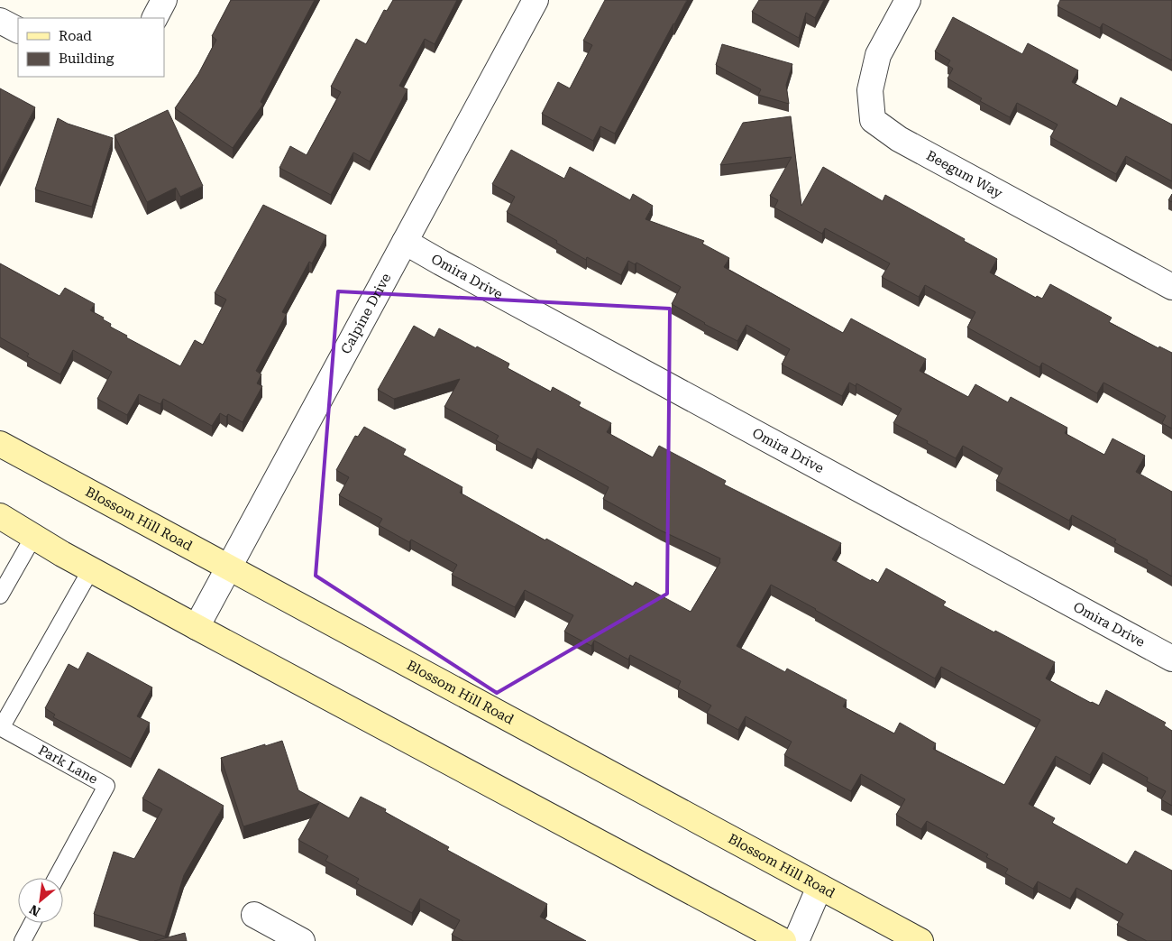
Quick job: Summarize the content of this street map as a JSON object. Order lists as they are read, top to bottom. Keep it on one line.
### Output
{"streets":{"main road":["Blossom Hill Road"],"street":["Beegum Way","Omira Drive","Calpine Drive"],"lane":["Park Lane"]},"crossings":[["Omira Drive","Calpine Drive"],["Calpine Drive","Blossom Hill Road"]],"legend":["Road","Building"],"north":"bottom left"}
